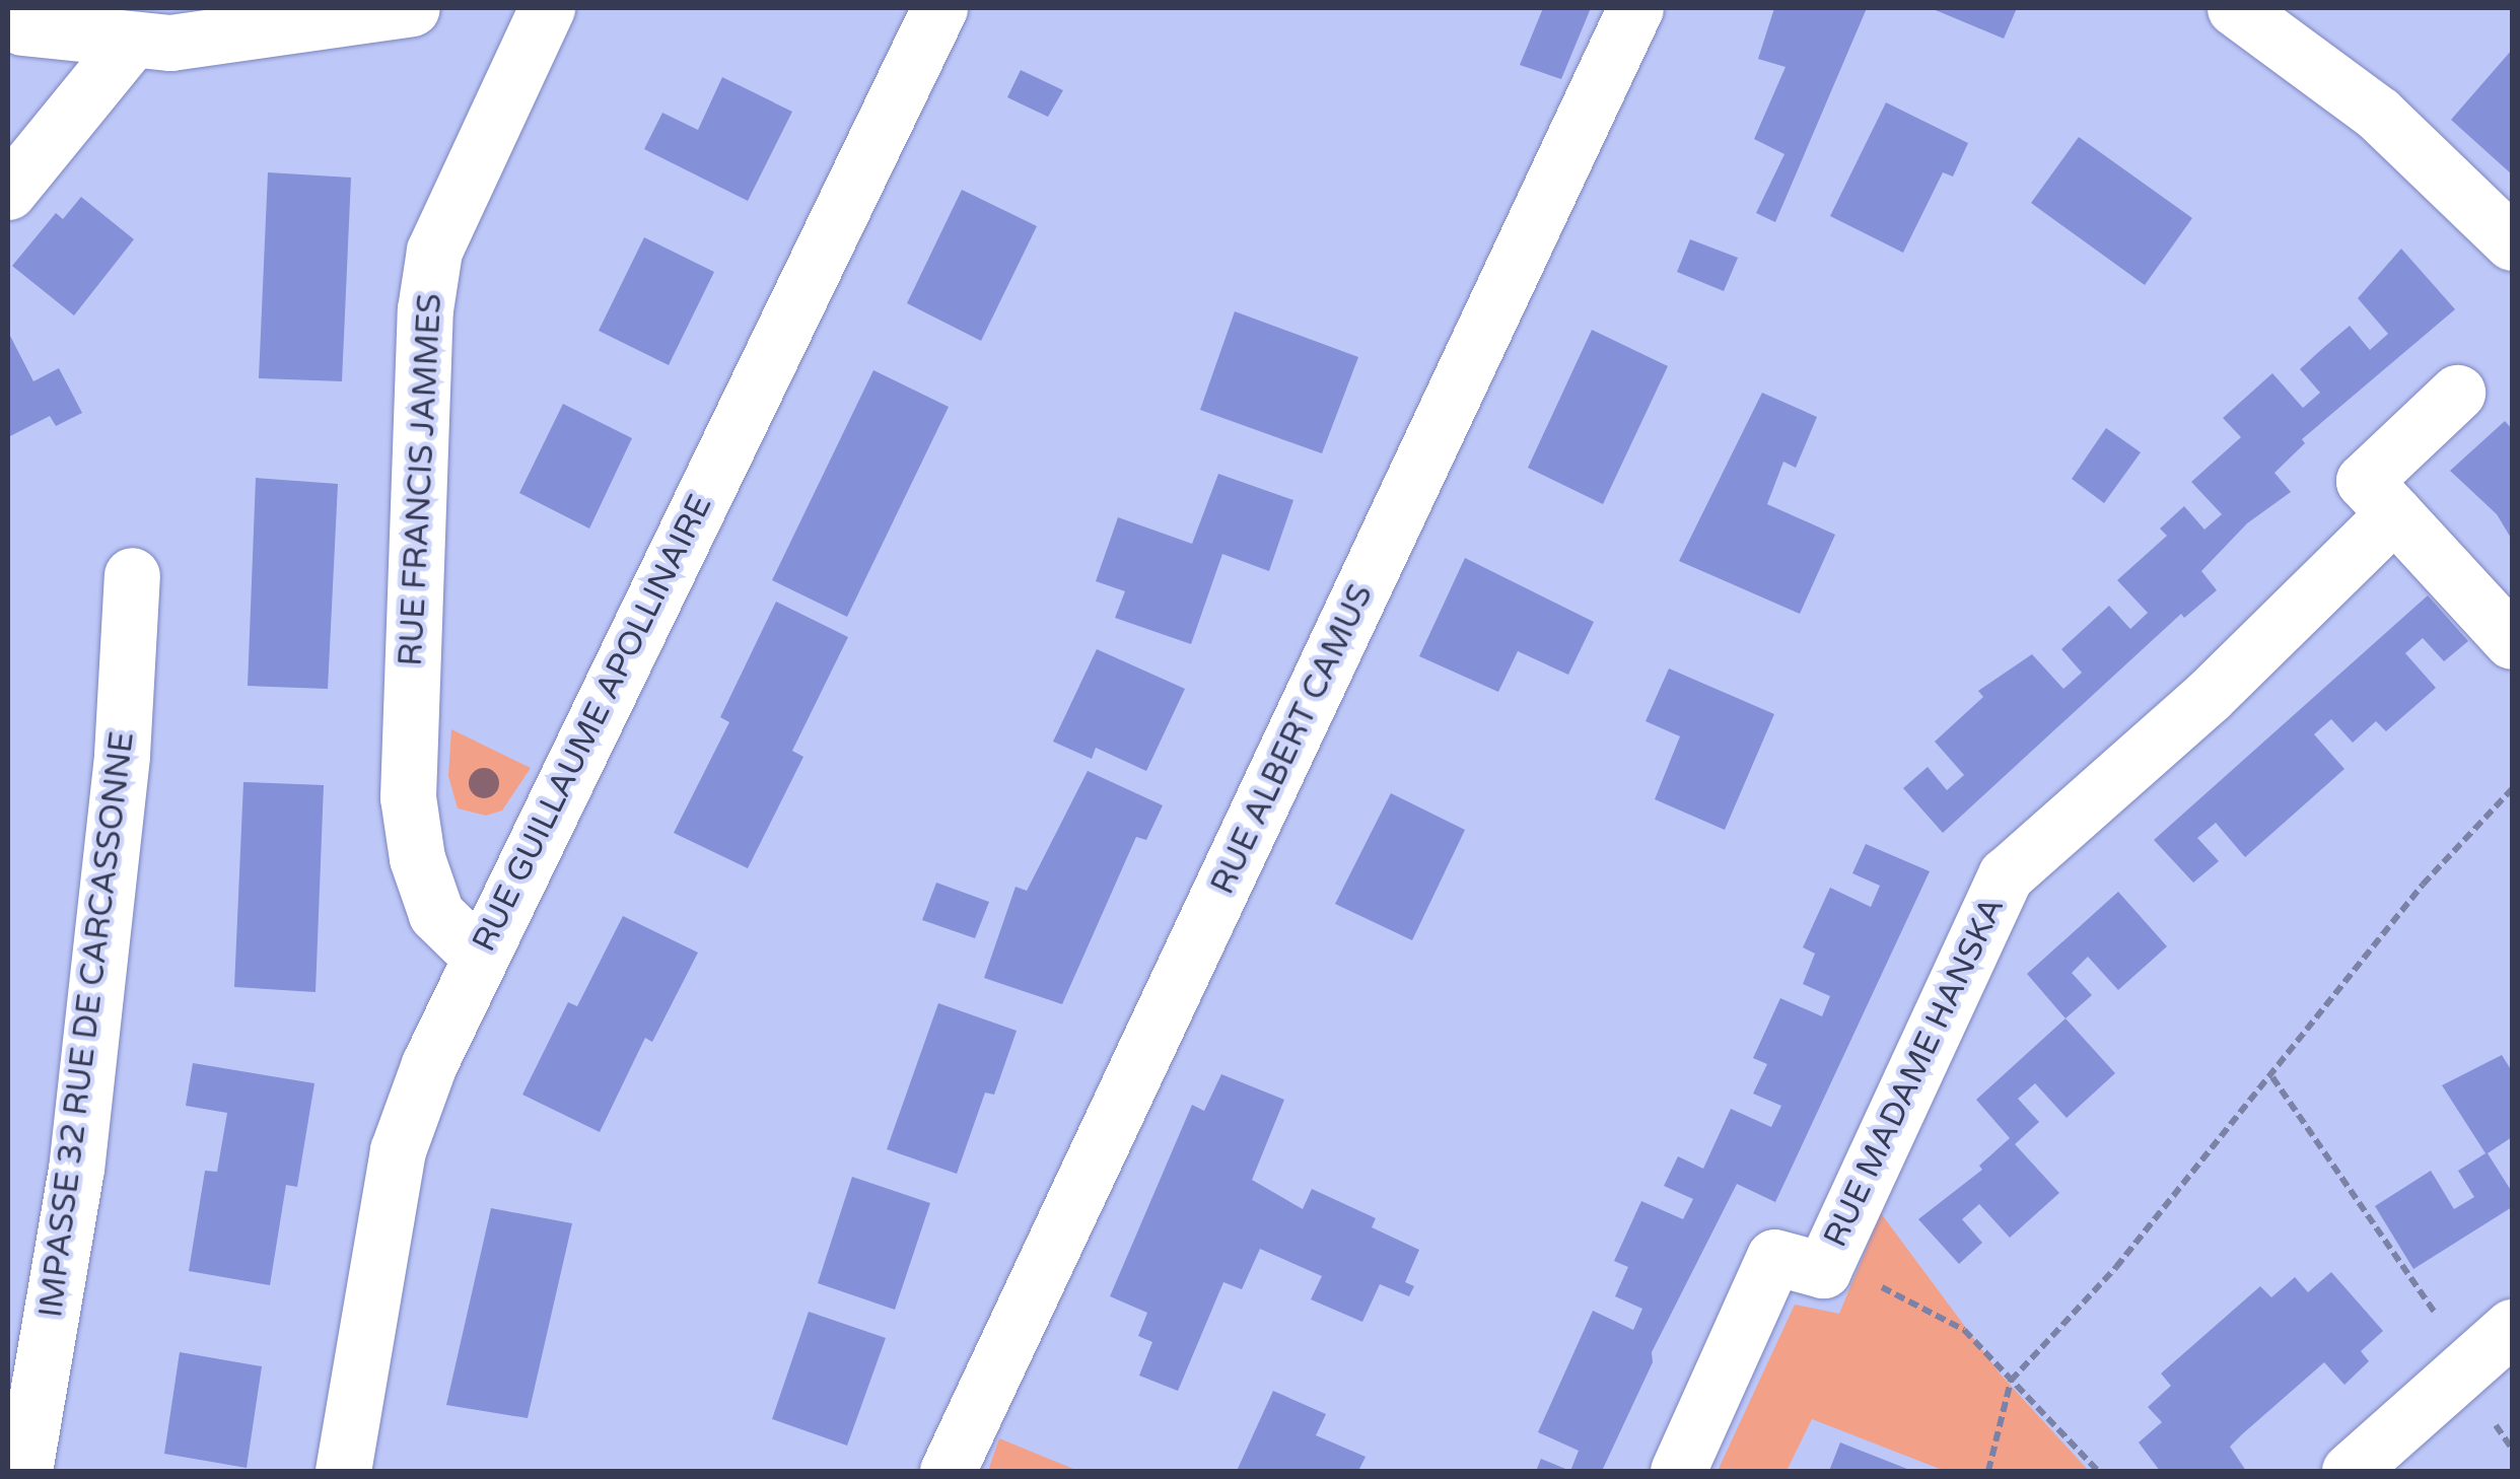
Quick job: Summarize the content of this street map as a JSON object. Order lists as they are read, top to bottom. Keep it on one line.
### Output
{"streets":{"street":["RUE FRANCIS JAMMES","RUE GUILLAUME APOLLINAIRE","RUE ALBERT CAMUS","IMPASSE 32 RUE DE CARCASSONNE","RUE MADAME HANSKA"]},"crossings":[["RUE FRANCIS JAMMES","RUE GUILLAUME APOLLINAIRE"]]}
